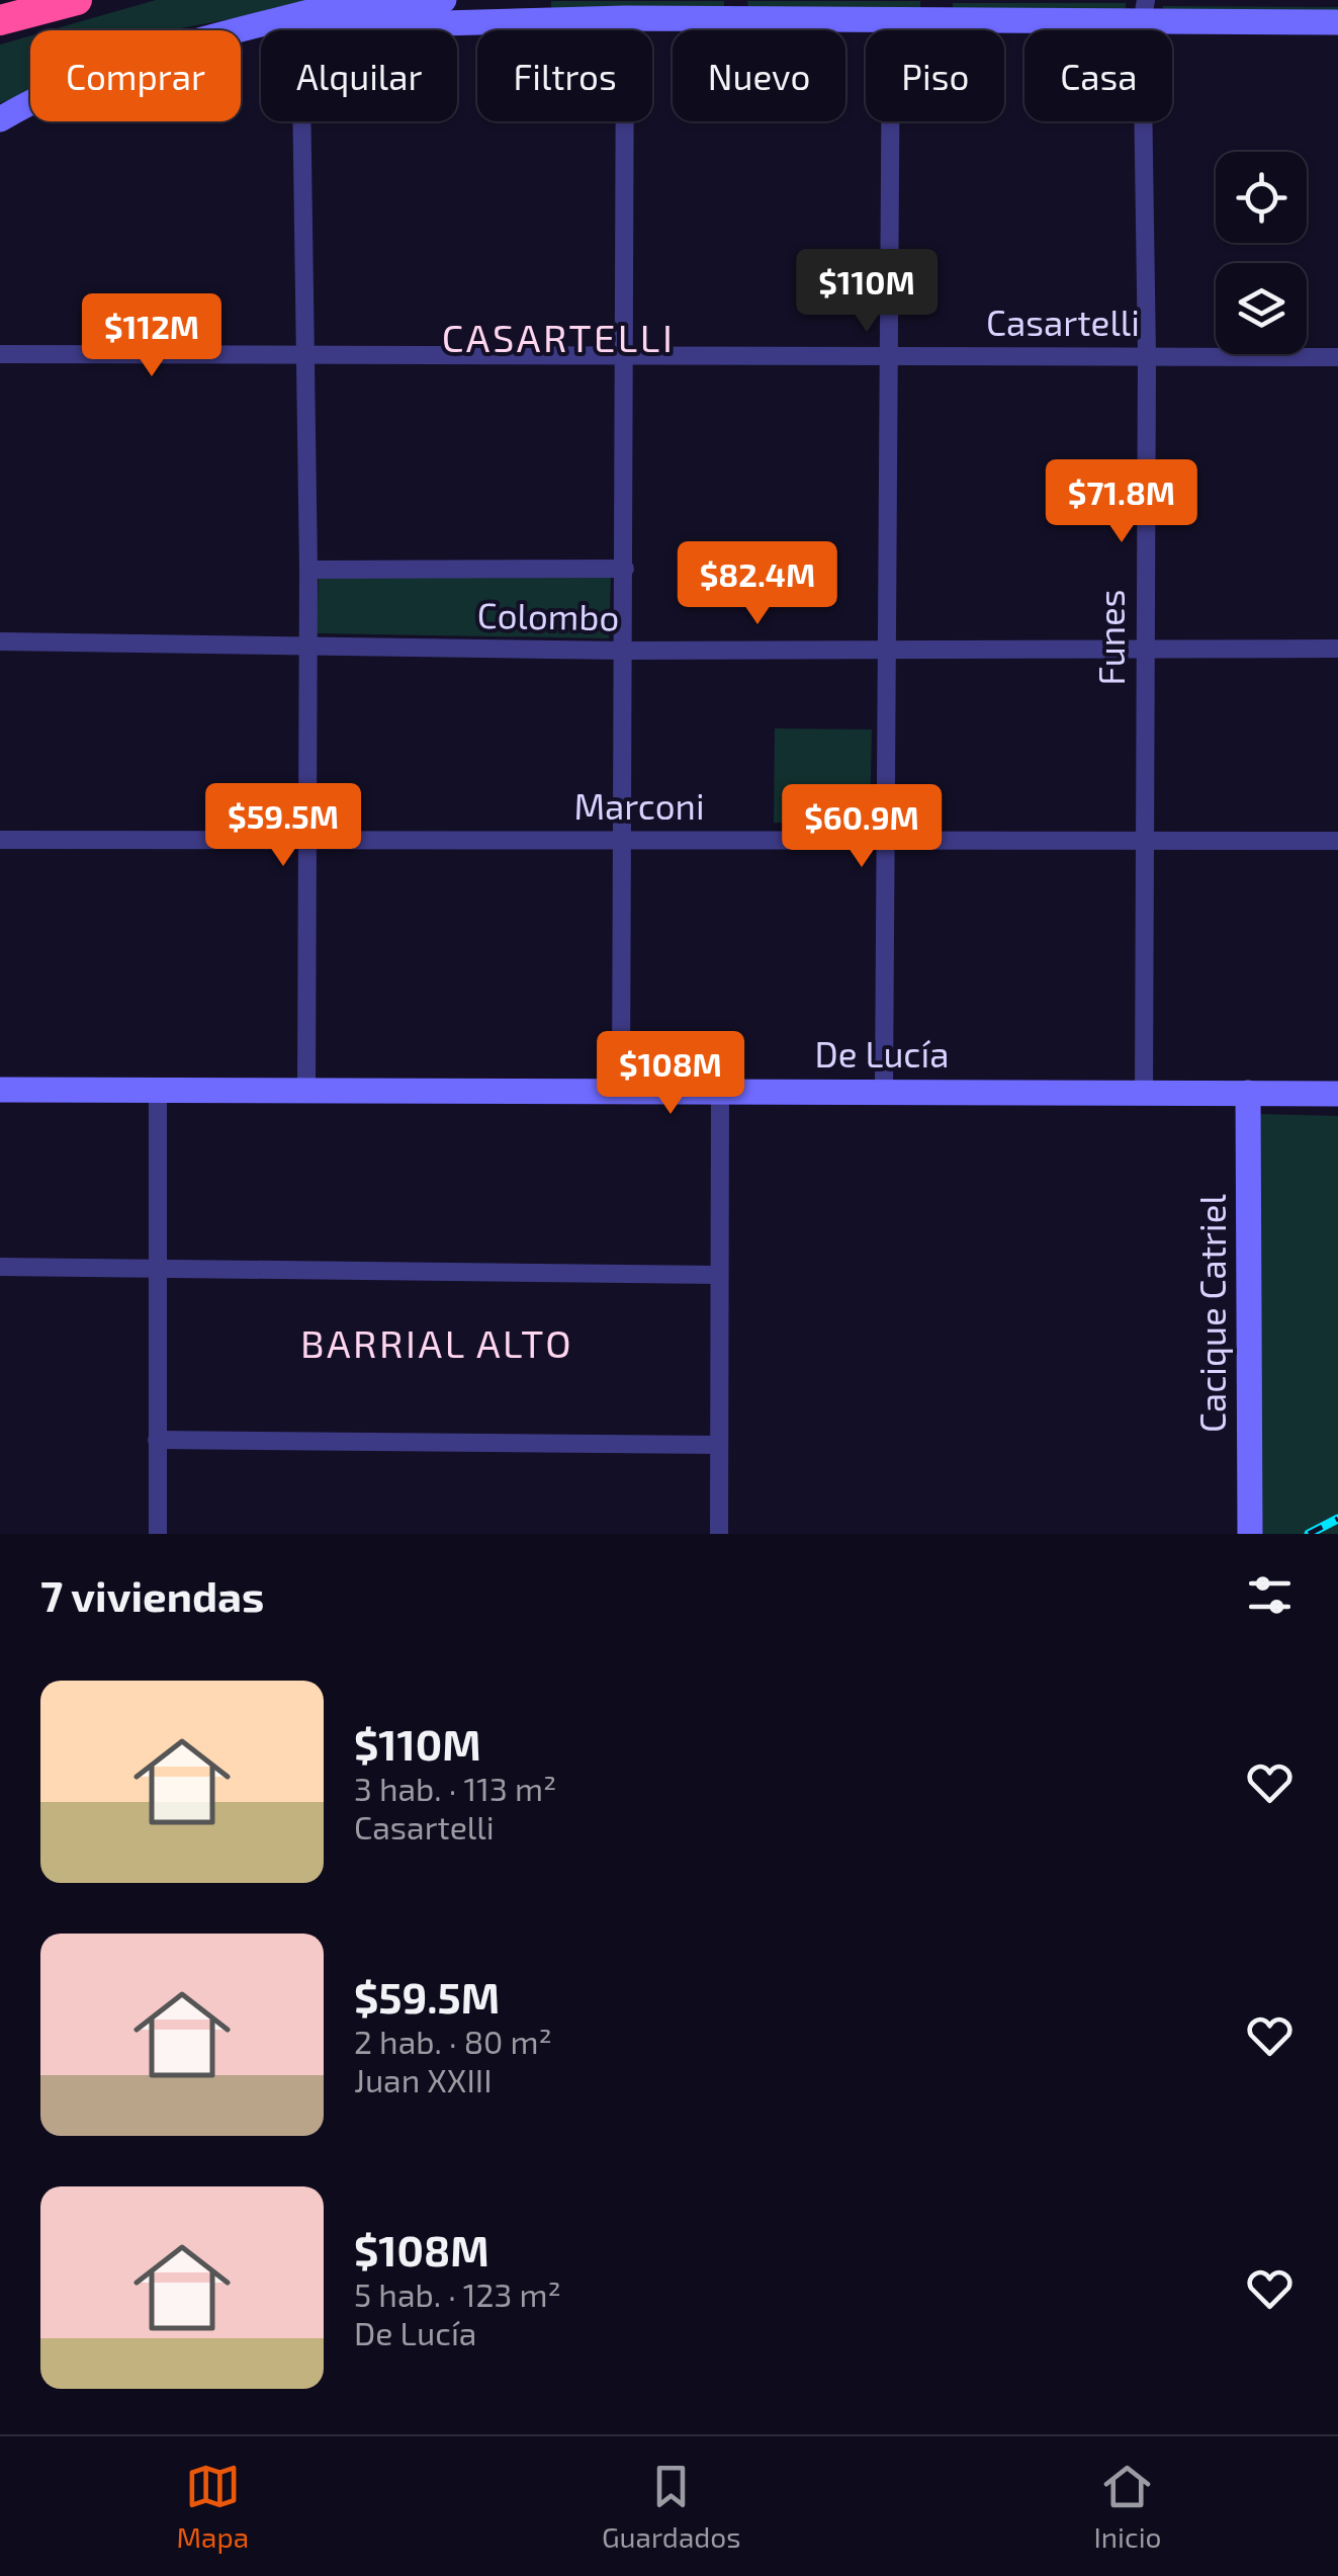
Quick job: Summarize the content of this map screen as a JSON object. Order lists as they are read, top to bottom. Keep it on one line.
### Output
{"streets":{"street":["Casartelli","Colombo","Funes","Marconi","De Lucía","Cacique Catriel"]},"crossings":[["Casartelli","Funes"],["Colombo","Funes"],["Funes","Marconi"],["Funes","De Lucía"],["De Lucía","Cacique Catriel"]],"districts":["CASARTELLI","BARRIAL ALTO"],"page":{"chip":["Comprar","Alquilar","Filtros","Nuevo","Piso","Casa"],"price":["$110M","$112M","$71.8M","$82.4M","$59.5M","$60.9M","$108M"],"heading":"7 viviendas","list":[{"name":"$110M","note":"3 hab. · 113 m² · Casartelli"},{"name":"$59.5M","note":"2 hab. · 80 m² · Juan XXIII"},{"name":"$108M","note":"5 hab. · 123 m² · De Lucía"}],"tabs":["Mapa","Guardados","Inicio"]}}
